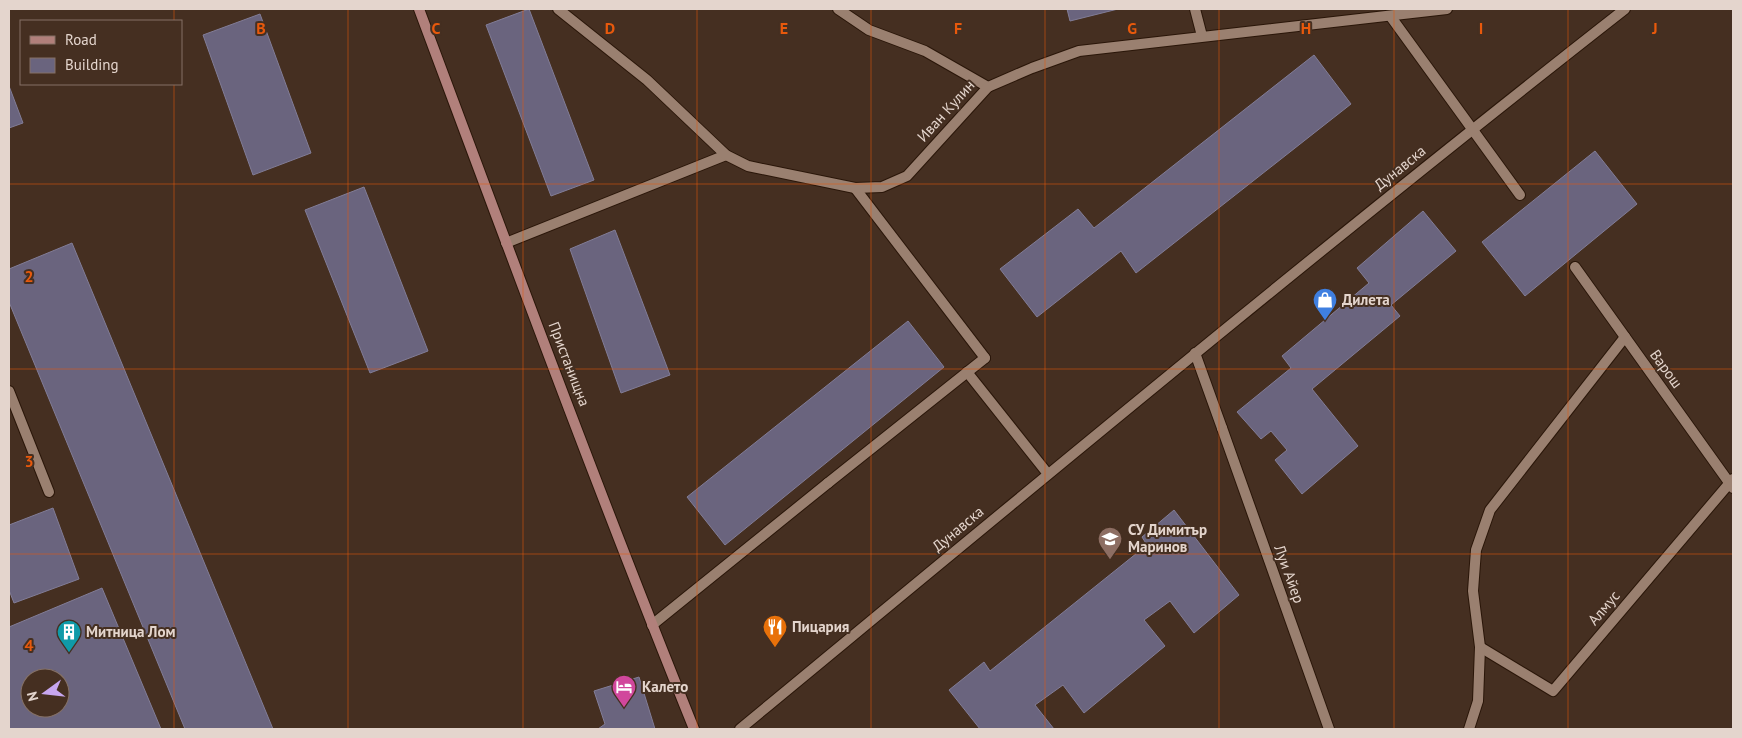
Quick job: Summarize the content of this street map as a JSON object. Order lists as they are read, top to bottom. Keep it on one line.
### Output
{"streets":{"main road":["Пристанищна"],"street":["Иван Кулин","Дунавска","Варош","Луи Айер","Алмус"]},"crossings":[["Дунавска","Луи Айер"],["Варош","Алмус"]],"places":{"shop":["Дилета"],"school or university":["СУ Димитър Маринов"],"restaurant":["Пицария"],"building":["Митница Лом"],"hotel":["Калето"]},"legend":["Road","Building"],"north":"left","grid":{"columns":["B","C","D","E","F","G","H","I","J"],"rows":["2","3","4"]}}
